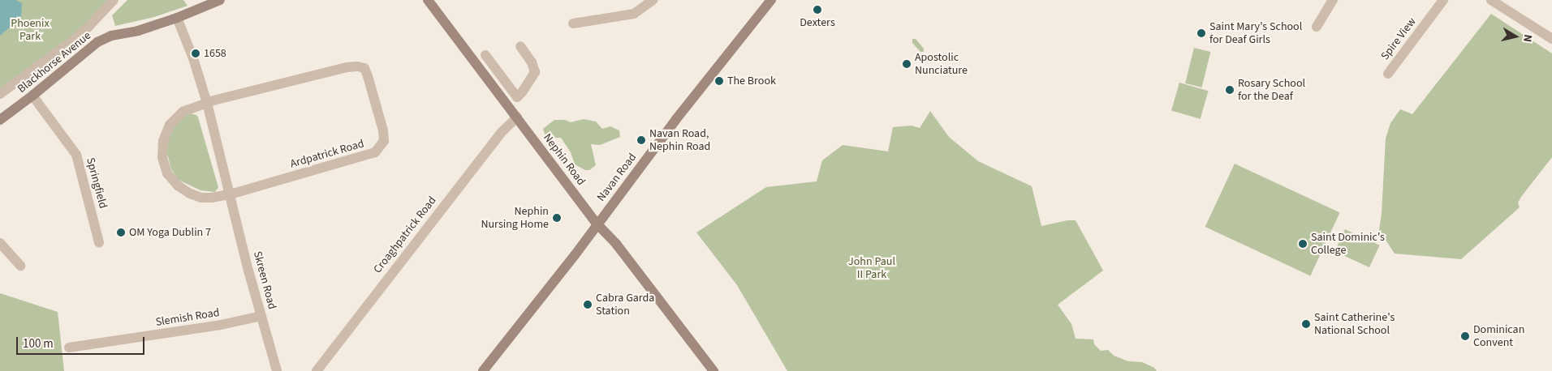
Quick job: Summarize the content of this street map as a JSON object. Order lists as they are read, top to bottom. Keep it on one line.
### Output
{"streets":{"main road":["Blackhorse Avenue","Nephin Road","Navan Road"],"street":["Spire View","Ardpatrick Road","Springfield","Croaghpatrick Road","Skreen Road","Slemish Road"]},"crossings":[["Blackhorse Avenue","Springfield"],["Blackhorse Avenue","Skreen Road"],["Ardpatrick Road","Skreen Road"],["Nephin Road","Navan Road"],["Nephin Road","Croaghpatrick Road"],["Skreen Road","Slemish Road"]],"parks":["Phoenix Park","John Paul II Park"],"places":["Dexters","Saint Mary's School for Deaf Girls","1658","Apostolic Nunciature","The Brook","Rosary School for the Deaf","Navan Road, Nephin Road","Nephin Nursing Home","OM Yoga Dublin 7","Saint Dominic's College","Cabra Garda Station","Saint Catherine's National School","Dominican Convent"],"scale_bar":"100 m","north":"right"}
